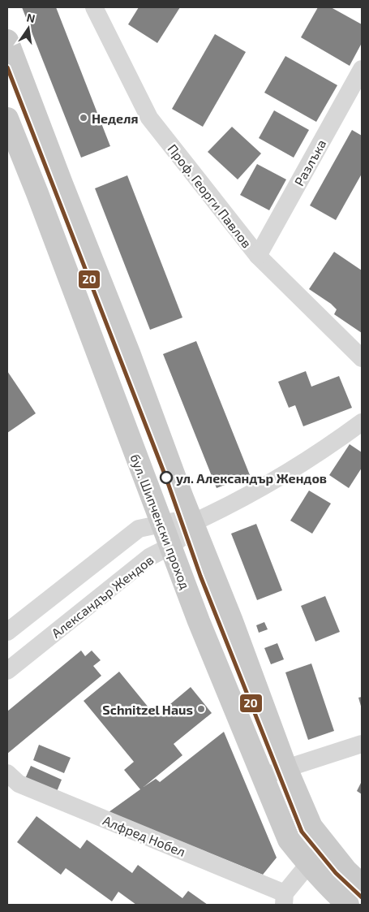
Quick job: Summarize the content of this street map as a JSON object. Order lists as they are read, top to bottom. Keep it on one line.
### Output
{"streets":{"main road":["бул. Шипченски проход"],"street":["Разлъка","Проф. Георги Павлов","Александър Жендов","Алфред Нобел"]},"crossings":[["Разлъка","Проф. Георги Павлов"],["бул. Шипченски проход","Александър Жендов"],["бул. Шипченски проход","Алфред Нобел"]],"places":["Неделя","ул. Александър Жендов","Schnitzel Haus"],"lines":["transit line 20"],"north":"top"}
